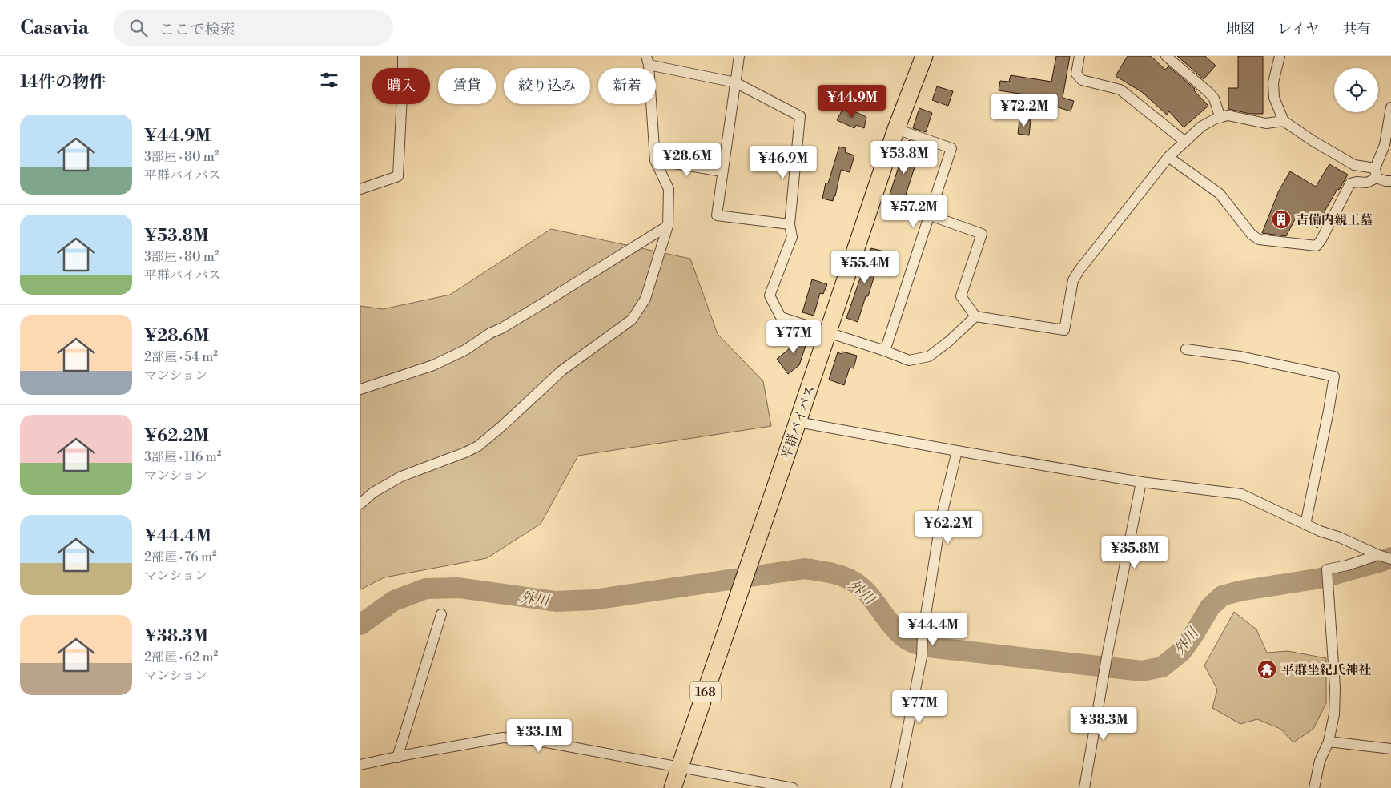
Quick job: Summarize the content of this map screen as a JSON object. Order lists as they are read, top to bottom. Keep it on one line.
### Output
{"streets":{"highway":["平群バイパス","168"]},"water":["外川"],"places":{"building":["吉備内親王墓"],"temple":["平群坐紀氏神社"]},"page":{"header":"Casavia","search":"ここで検索","nav":["地図","レイヤ","共有"],"heading":"14件の物件","chip":["購入","賃貸","絞り込み","新着"],"price":["¥44.9M","¥72.2M","¥53.8M","¥28.6M","¥46.9M","¥57.2M","¥55.4M","¥77M","¥62.2M","¥35.8M","¥44.4M","¥77M","¥38.3M","¥33.1M"],"list":[{"name":"¥44.9M","note":"3部屋 · 80 m² · 平群バイパス"},{"name":"¥53.8M","note":"3部屋 · 80 m² · 平群バイパス"},{"name":"¥28.6M","note":"2部屋 · 54 m² · マンション"},{"name":"¥62.2M","note":"3部屋 · 116 m² · マンション"},{"name":"¥44.4M","note":"2部屋 · 76 m² · マンション"},{"name":"¥38.3M","note":"2部屋 · 62 m² · マンション"}]}}
